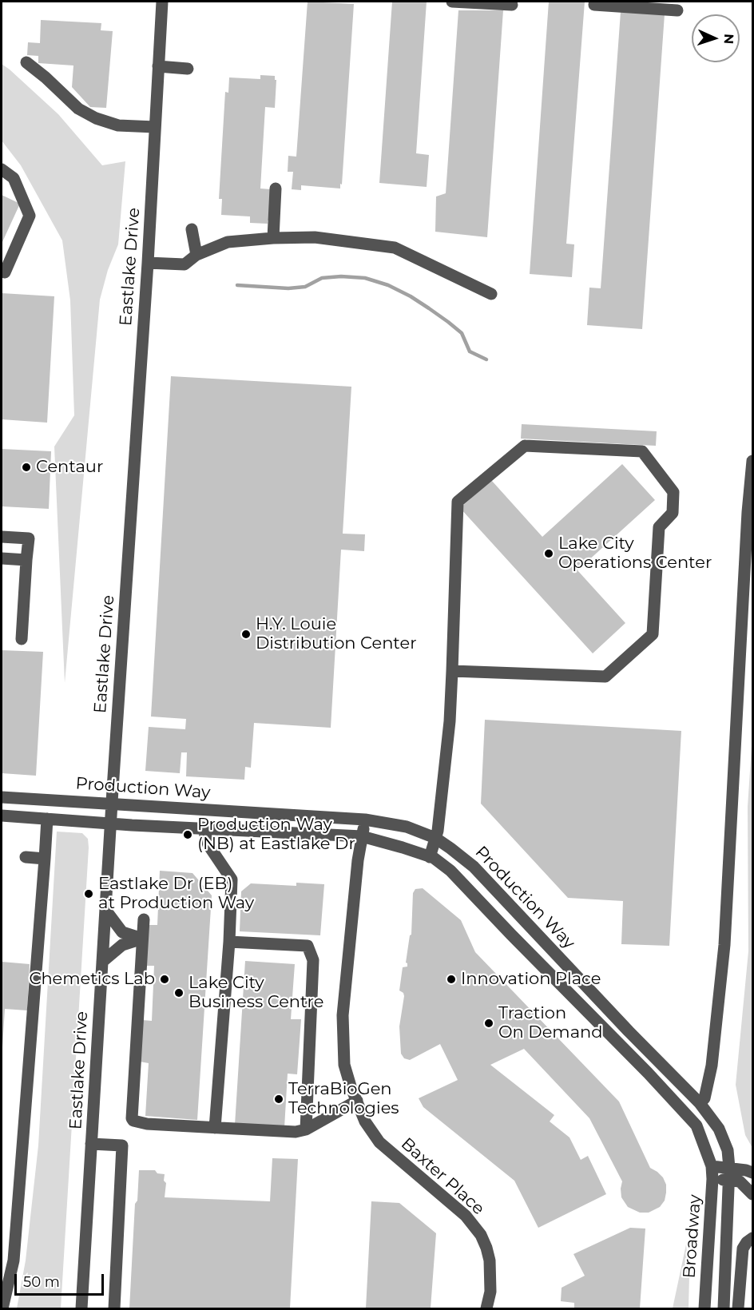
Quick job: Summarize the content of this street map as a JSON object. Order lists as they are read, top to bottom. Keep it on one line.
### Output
{"streets":{"street":["Eastlake Drive","Production Way","Baxter Place","Broadway"]},"crossings":[["Eastlake Drive","Production Way"],["Production Way","Baxter Place"],["Production Way","Broadway"]],"places":["Centaur","Lake City Operations Center","H.Y. Louie Distribution Center","Production Way (NB) at Eastlake Dr","Eastlake Dr (EB) at Production Way","Chemetics Lab","Innovation Place","Lake City Business Centre","Traction On Demand","TerraBioGen Technologies"],"scale_bar":"50 m","north":"right"}
